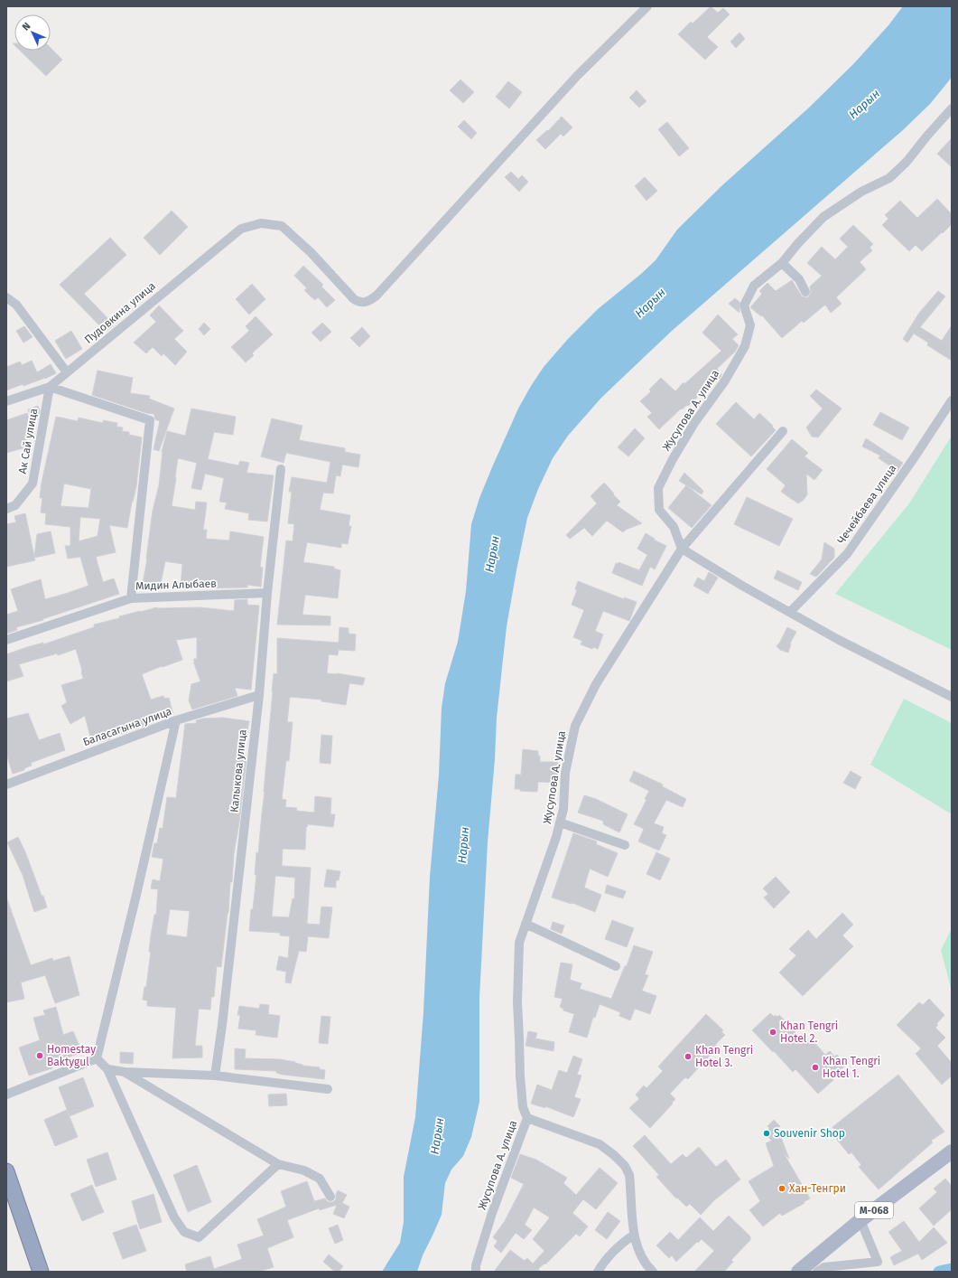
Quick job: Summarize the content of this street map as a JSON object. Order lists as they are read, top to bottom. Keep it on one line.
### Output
{"streets":{"main road":["М-068"],"street":["Пудовкина улица","Жусупова А. улица","Ак Сай улица","Чечейбаева улица","Мидин Алыбаев","Баласагына улица","Калыкова улица"]},"crossings":[["Пудовкина улица","Ак Сай улица"],["Мидин Алыбаев","Калыкова улица"],["Баласагына улица","Калыкова улица"]],"water":["Нарын"],"places":["Khan Tengri Hotel 2.","Homestay Baktygul","Khan Tengri Hotel 3.","Khan Tengri Hotel 1.","Souvenir Shop","Хан-Тенгри"],"north":"top left"}
